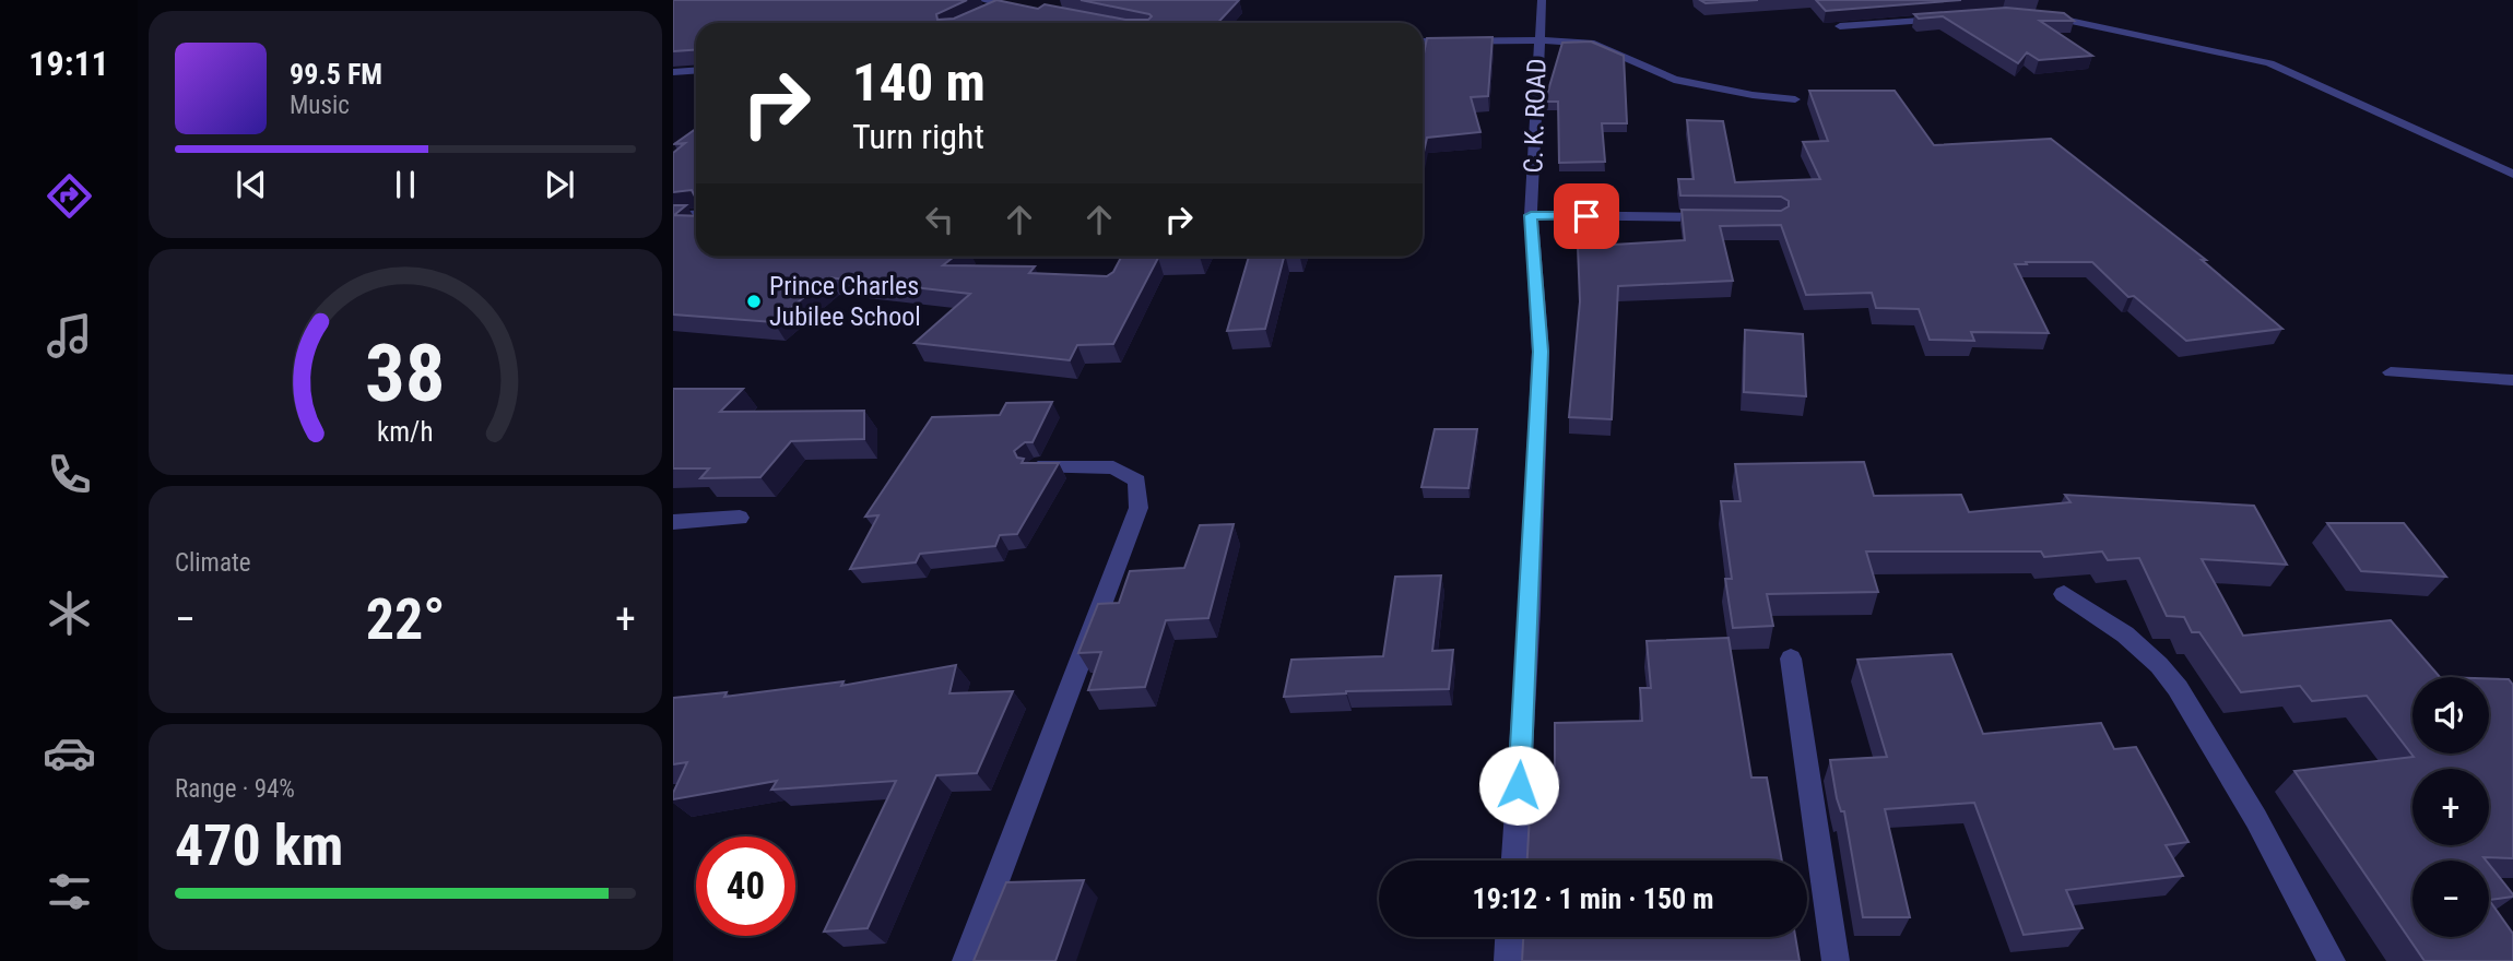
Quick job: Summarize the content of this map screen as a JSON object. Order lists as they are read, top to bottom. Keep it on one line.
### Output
{"streets":{"street":["C. K. ROAD"]},"places":["Prince Charles Jubilee School"],"page":{"tabs":"19:11","turn":["140 m","Turn right"],"song":["99.5 FM","Music"],"tile":["Climate",["Range · 94%","470 km"]],"heat":["−","22°","+"],"map_buttons":["+","−"],"limit":"40","trip":"19:12 · 1 min · 150 m","gauge":["38","km/h"]}}
